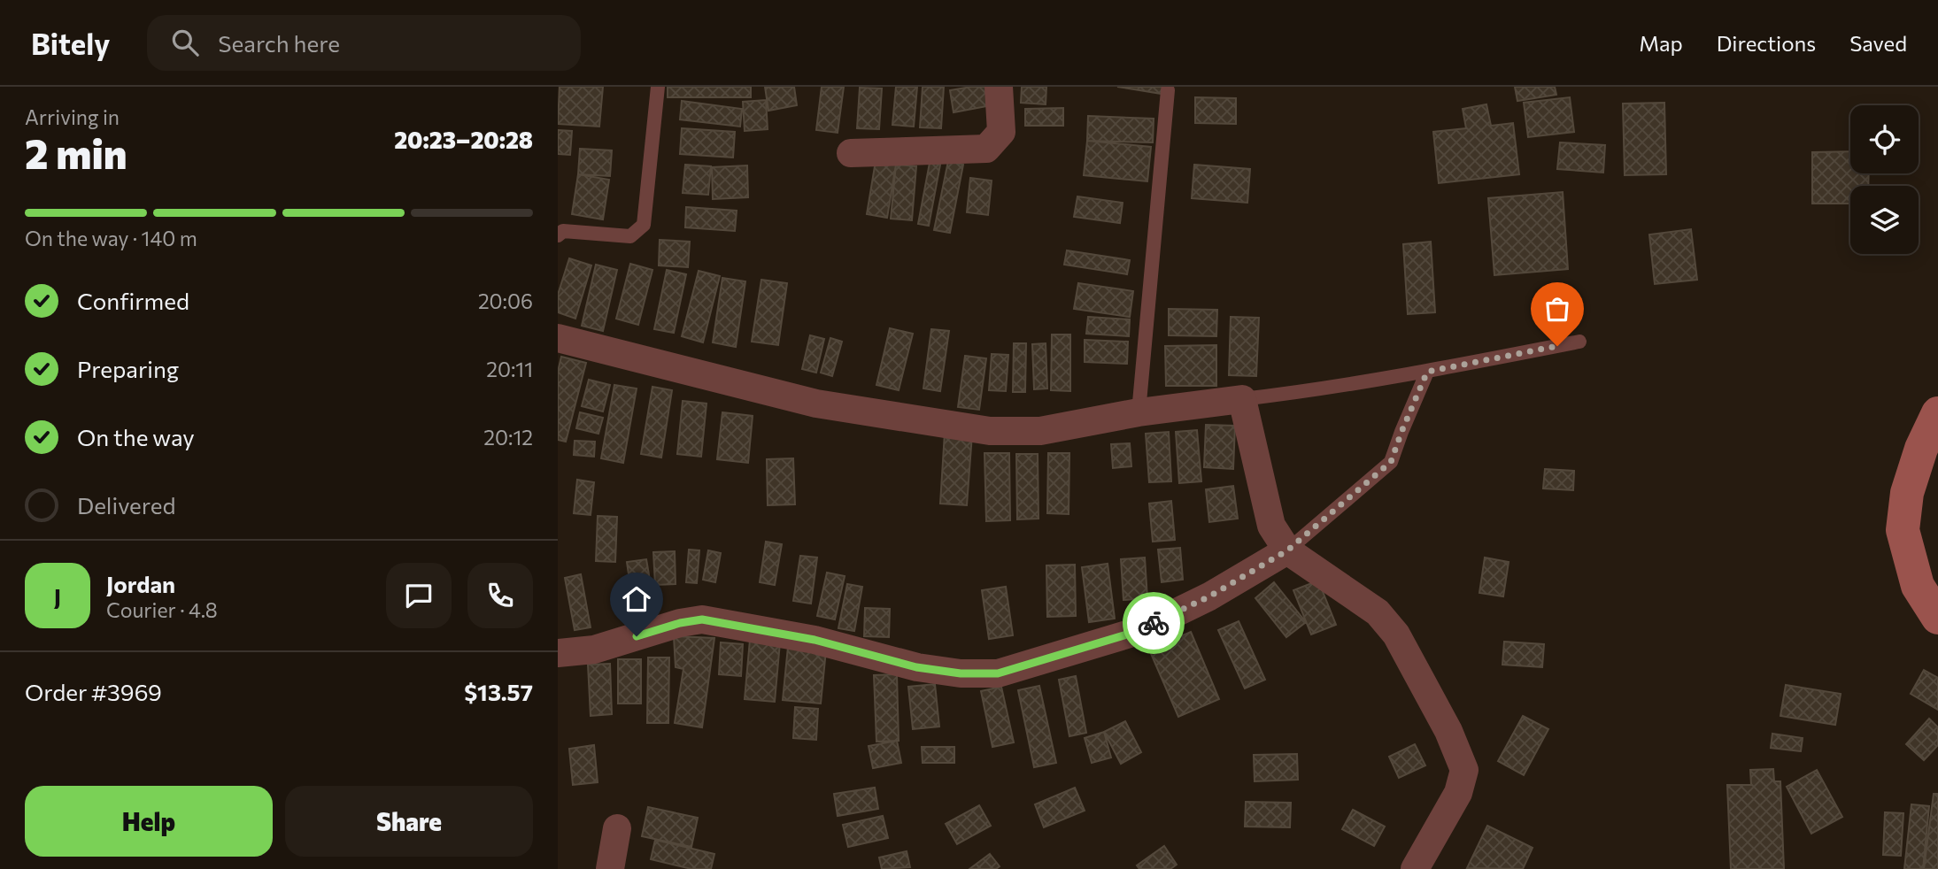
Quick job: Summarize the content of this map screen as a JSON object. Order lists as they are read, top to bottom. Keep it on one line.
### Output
{"page":{"header":"Bitely","search":"Search here","nav":["Map","Directions","Saved"],"heading":["2 min","Arriving in","20:23–20:28"],"panel":["Jordan","Courier · 4.8","Order #3969","$13.57"],"bar":"On the way · 140 m","list":[["Confirmed","20:06"],["Preparing","20:11"],["On the way","20:12"],"Delivered"],"round":"J","buttons":["Help","Share"]}}
